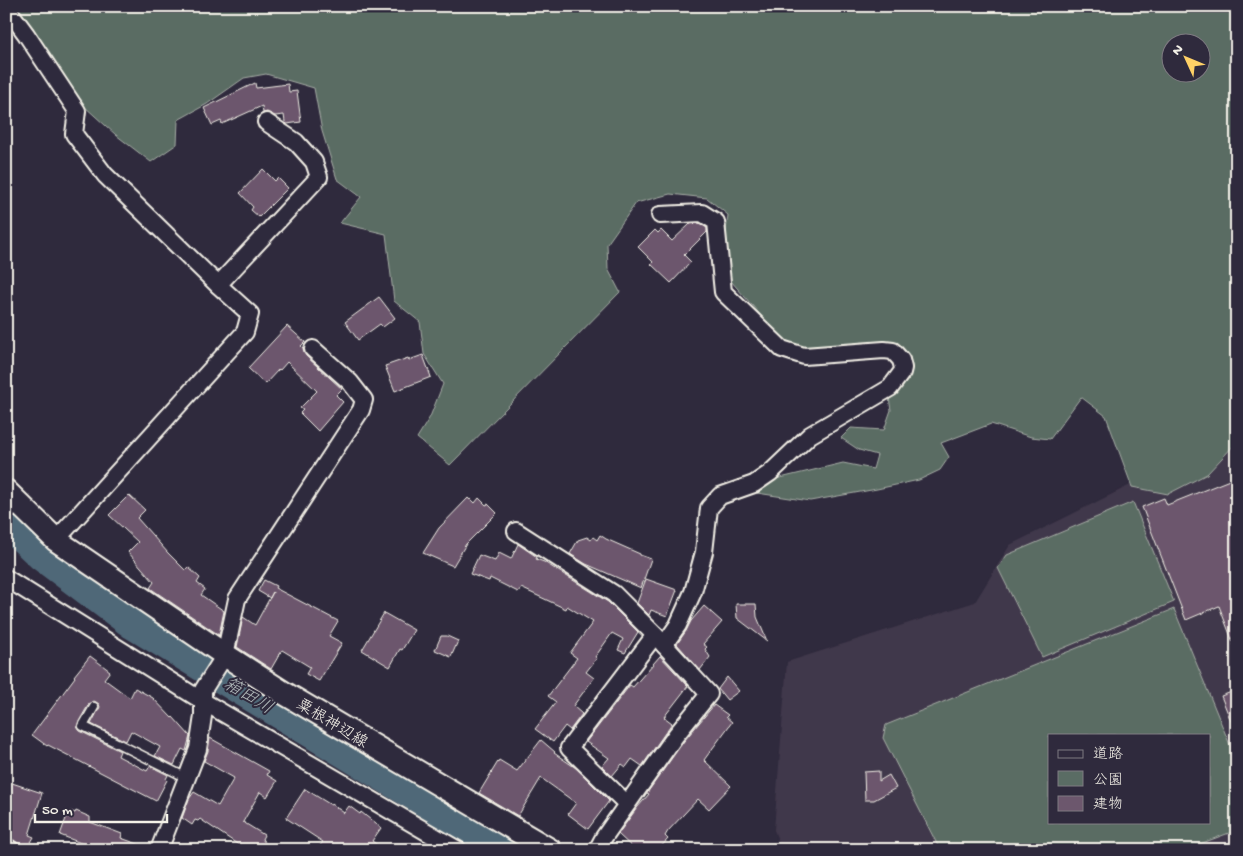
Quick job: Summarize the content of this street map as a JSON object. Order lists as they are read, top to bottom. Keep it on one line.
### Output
{"streets":{"main road":["粟根神辺線"]},"water":["箱田川"],"legend":["道路","公園","建物"],"scale_bar":"50 m","north":"top left"}
